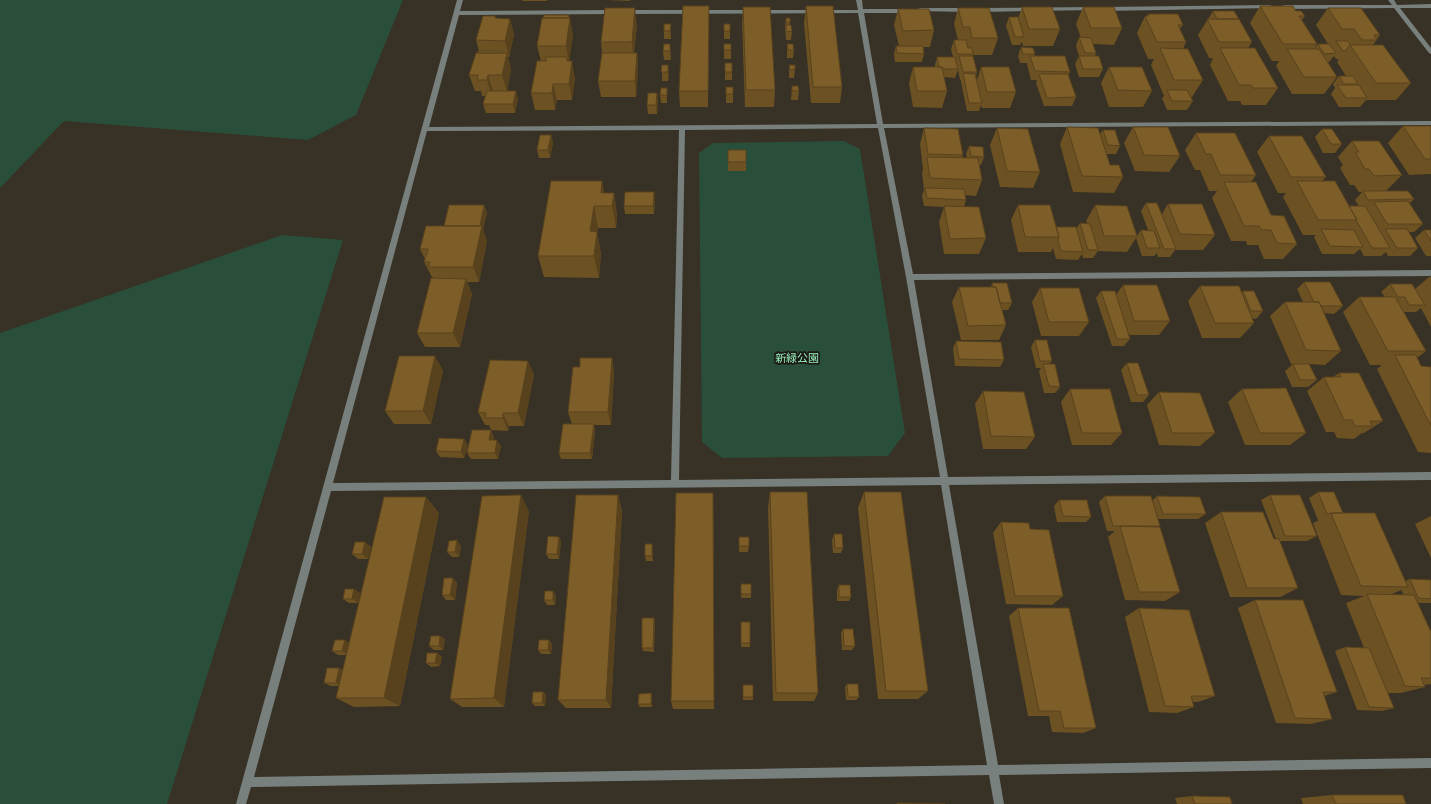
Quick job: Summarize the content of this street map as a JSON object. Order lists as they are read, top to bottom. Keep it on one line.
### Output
{"parks":["新緑公園"]}
